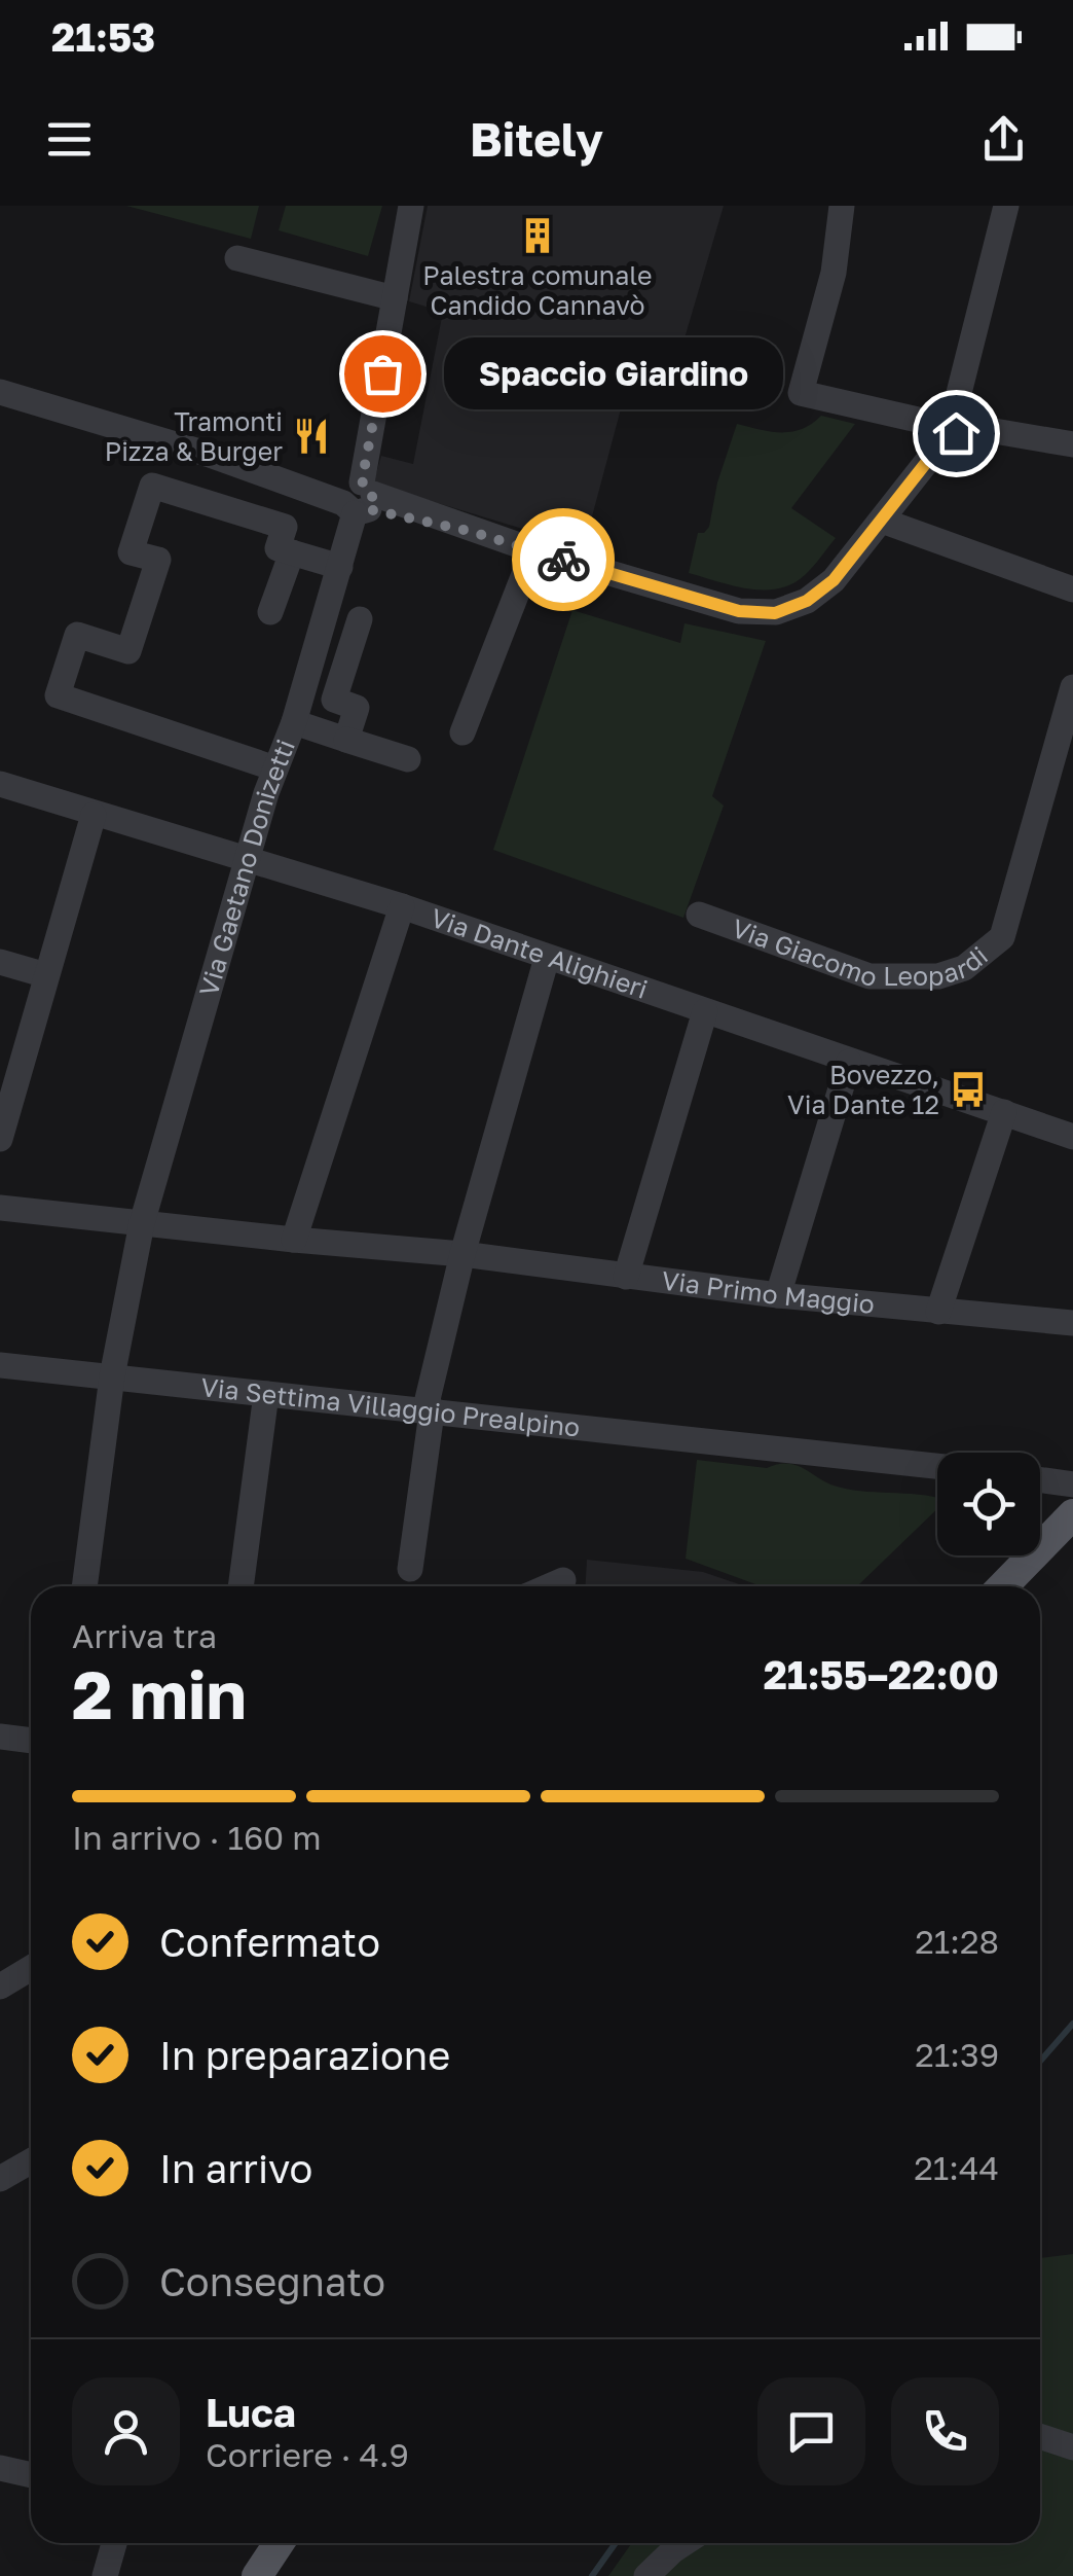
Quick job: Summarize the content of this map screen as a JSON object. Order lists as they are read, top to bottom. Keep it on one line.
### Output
{"streets":{"street":["Via Gaetano Donizetti","Via Giacomo Leopardi","Via Dante Alighieri","Via Primo Maggio","Via Settima Villaggio Prealpino"]},"crossings":[["Via Gaetano Donizetti","Via Dante Alighieri"],["Via Gaetano Donizetti","Via Primo Maggio"],["Via Gaetano Donizetti","Via Settima Villaggio Prealpino"]],"places":{"building":["Palestra comunale Candido Cannavò"],"other":["Spaccio Giardino"],"restaurant":["Tramonti Pizza & Burger"],"bus stop":["Bovezzo, Via Dante 12"]},"page":{"status":"21:53","header":"Bitely","bubble":"Spaccio Giardino","heading":["2 min","Arriva tra","21:55–22:00"],"panel":["Luca","Corriere · 4.9"],"bar":"In arrivo · 160 m","list":[["Confermato","21:28"],["In preparazione","21:39"],["In arrivo","21:44"],"Consegnato"]}}
